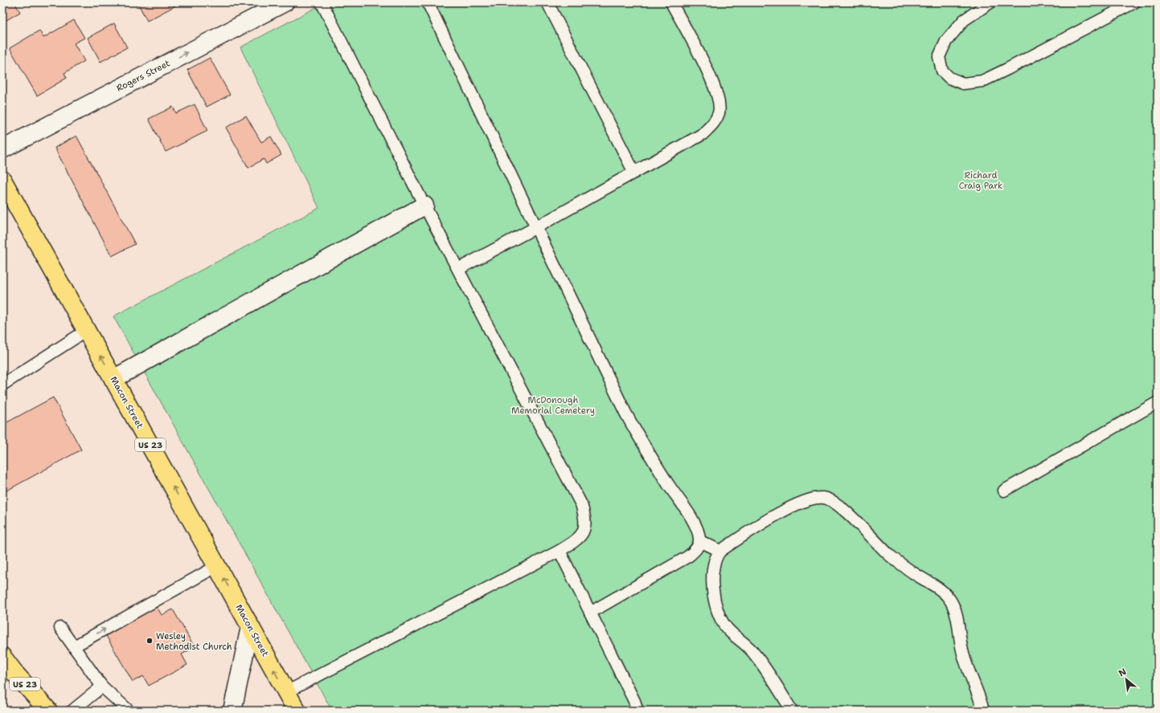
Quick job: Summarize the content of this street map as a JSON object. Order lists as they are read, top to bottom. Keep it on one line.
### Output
{"streets":{"main road":["Macon Street","US 23"],"street":["Rogers Street"]},"one_way":["Rogers Street","Macon Street"],"parks":["Richard Craig Park","McDonough Memorial Cemetery"],"places":["Wesley Methodist Church"],"north":"top left"}
